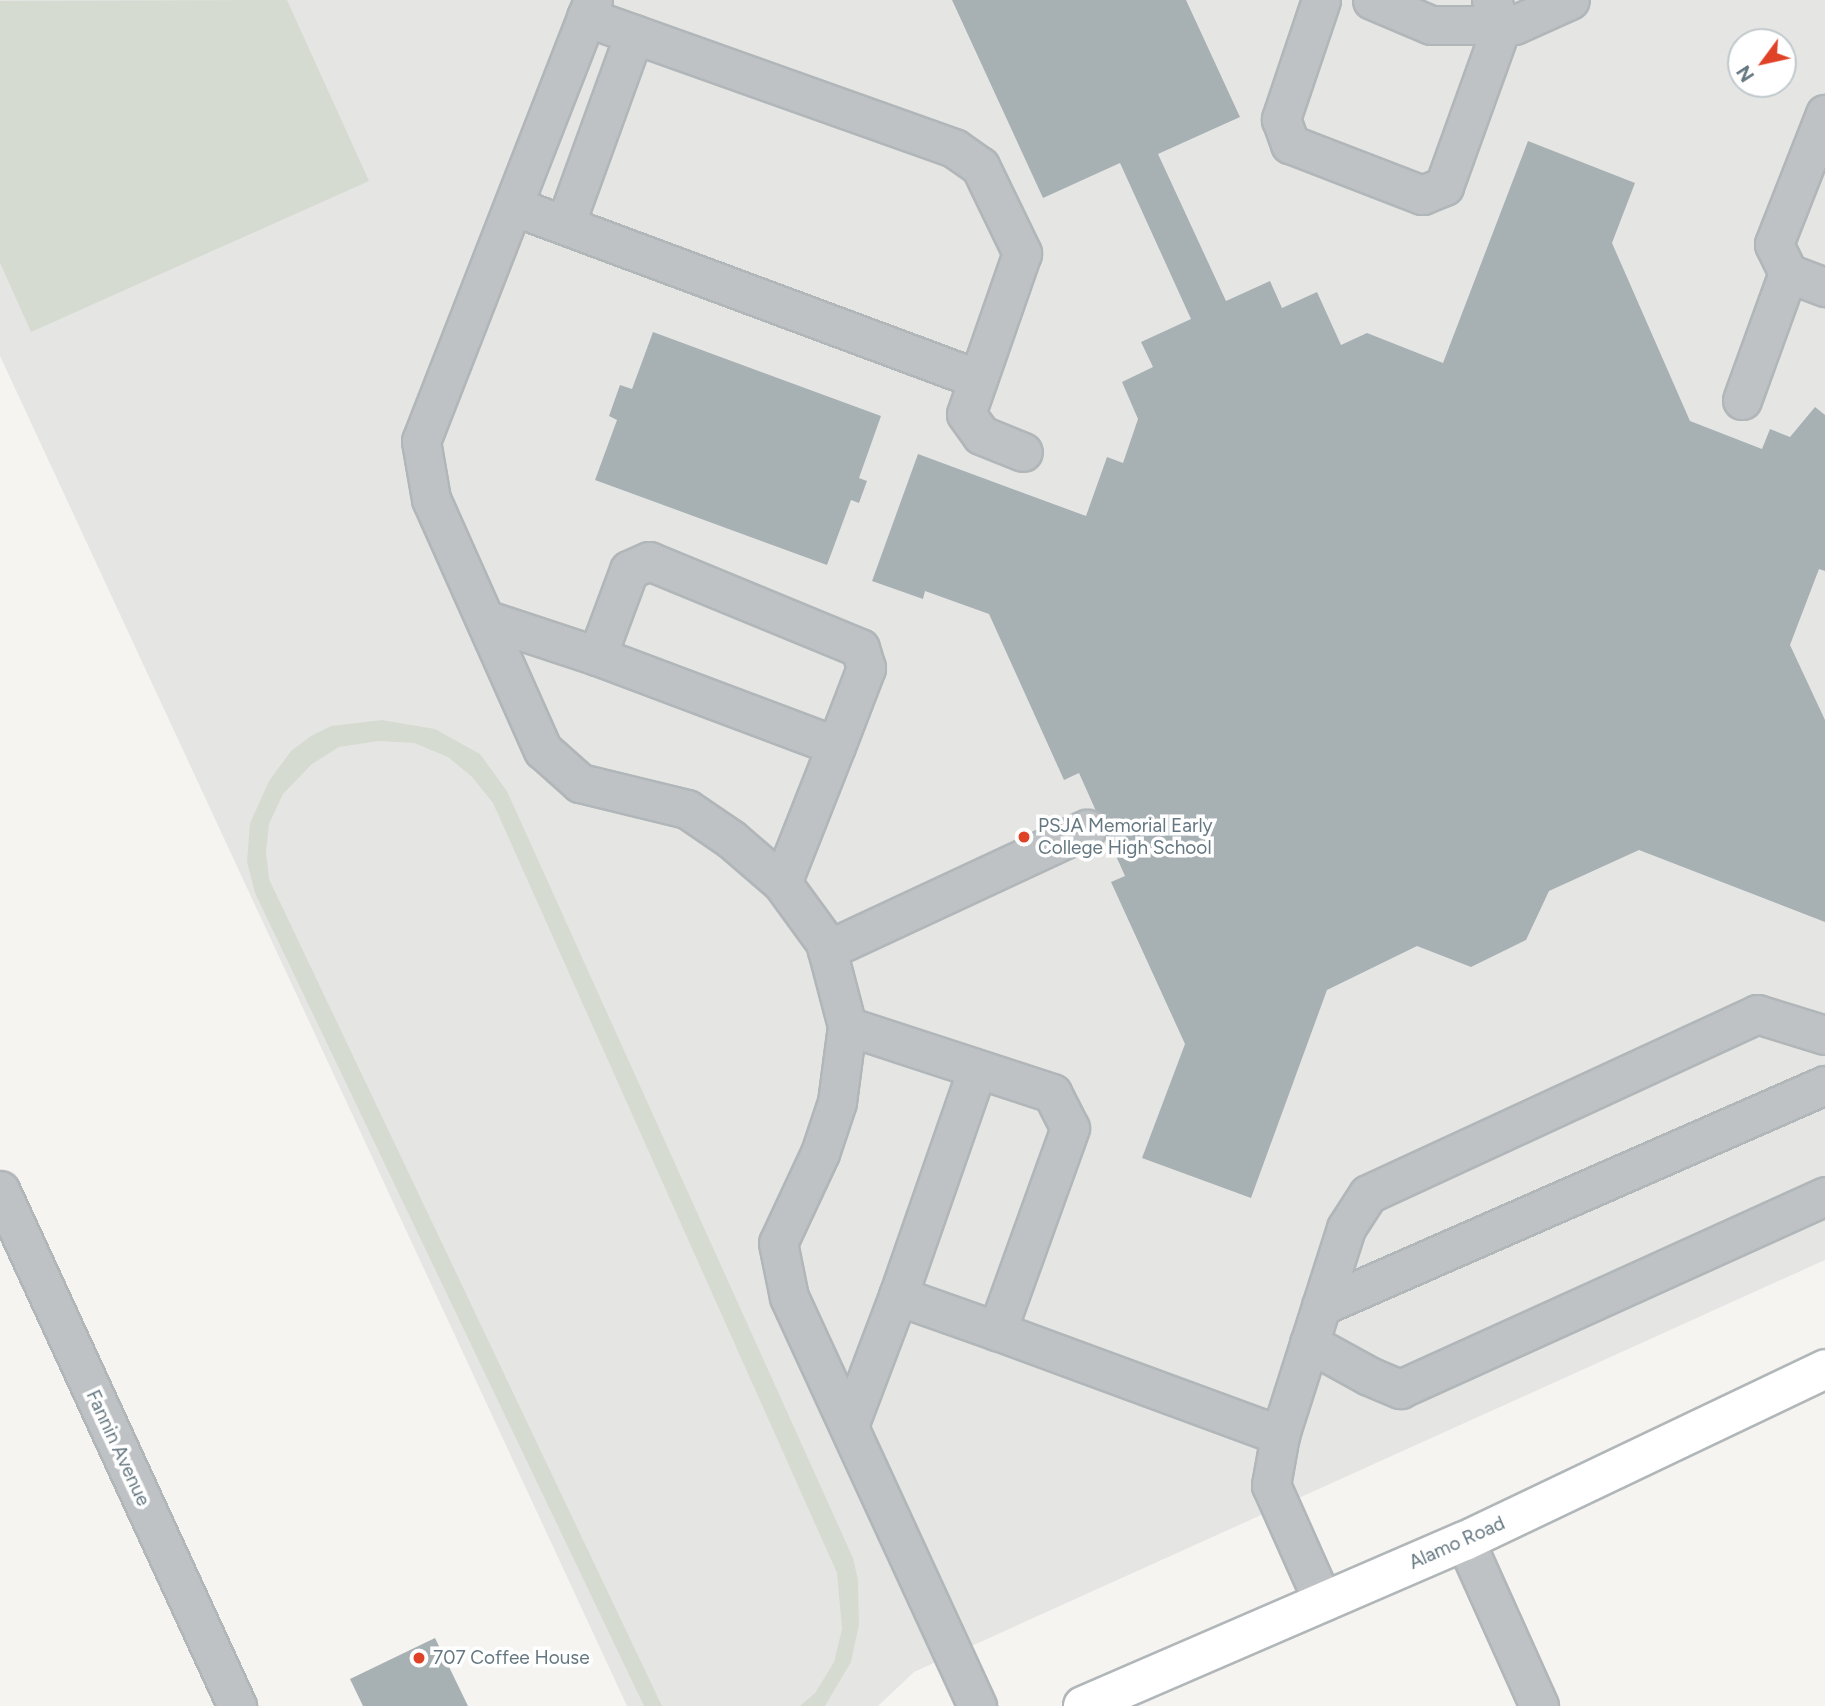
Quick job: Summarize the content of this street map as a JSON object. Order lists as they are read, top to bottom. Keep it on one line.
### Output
{"streets":{"main road":["Alamo Road"],"street":["Fannin Avenue"]},"places":["PSJA Memorial Early College High School","707 Coffee House"],"north":"bottom left"}
